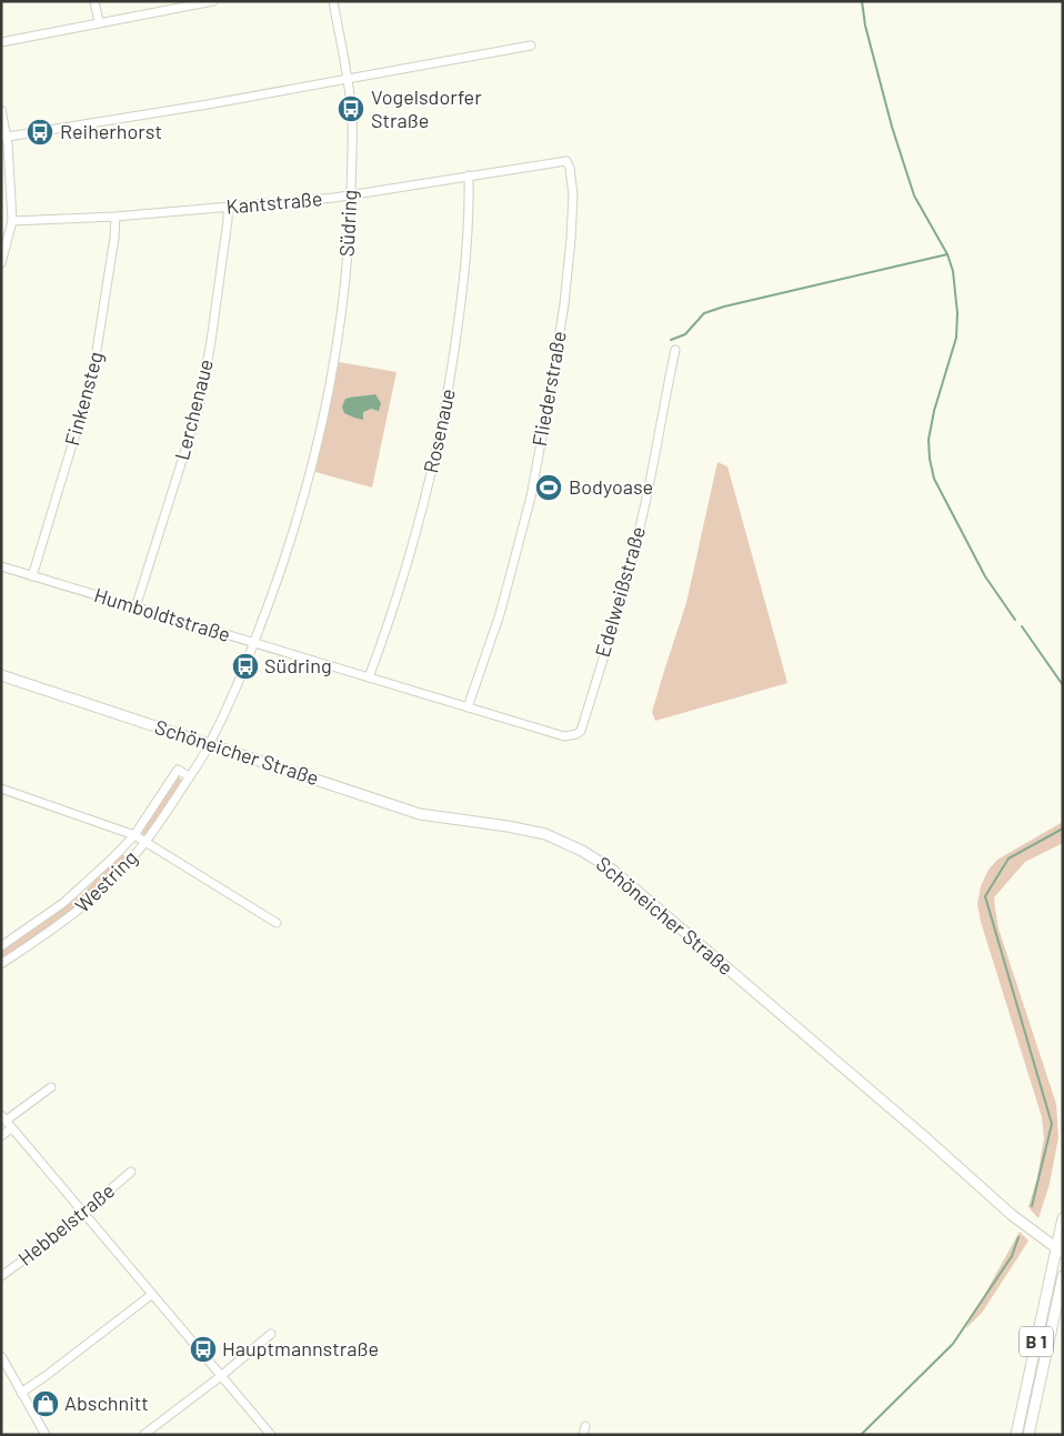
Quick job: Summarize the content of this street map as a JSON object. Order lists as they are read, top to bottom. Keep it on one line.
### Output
{"streets":{"main road":["Schöneicher Straße","B 1"],"street":["Kantstraße","Südring","Fliederstraße","Finkensteg","Lerchenaue","Rosenaue","Edelweißstraße","Humboldtstraße","Westring","Hebbelstraße"]},"crossings":[["Kantstraße","Südring"],["Kantstraße","Fliederstraße"],["Kantstraße","Finkensteg"],["Kantstraße","Lerchenaue"],["Kantstraße","Rosenaue"],["Südring","Humboldtstraße"],["Südring","Schöneicher Straße"],["Südring","Westring"],["Fliederstraße","Humboldtstraße"],["Finkensteg","Humboldtstraße"],["Lerchenaue","Humboldtstraße"],["Rosenaue","Humboldtstraße"],["Edelweißstraße","Humboldtstraße"],["Schöneicher Straße","Westring"],["Schöneicher Straße","B 1"]],"places":{"bus stop":["Vogelsdorfer Straße","Reiherhorst","Südring","Hauptmannstraße"],"sports":["Bodyoase"],"shop":["Abschnitt"]}}
